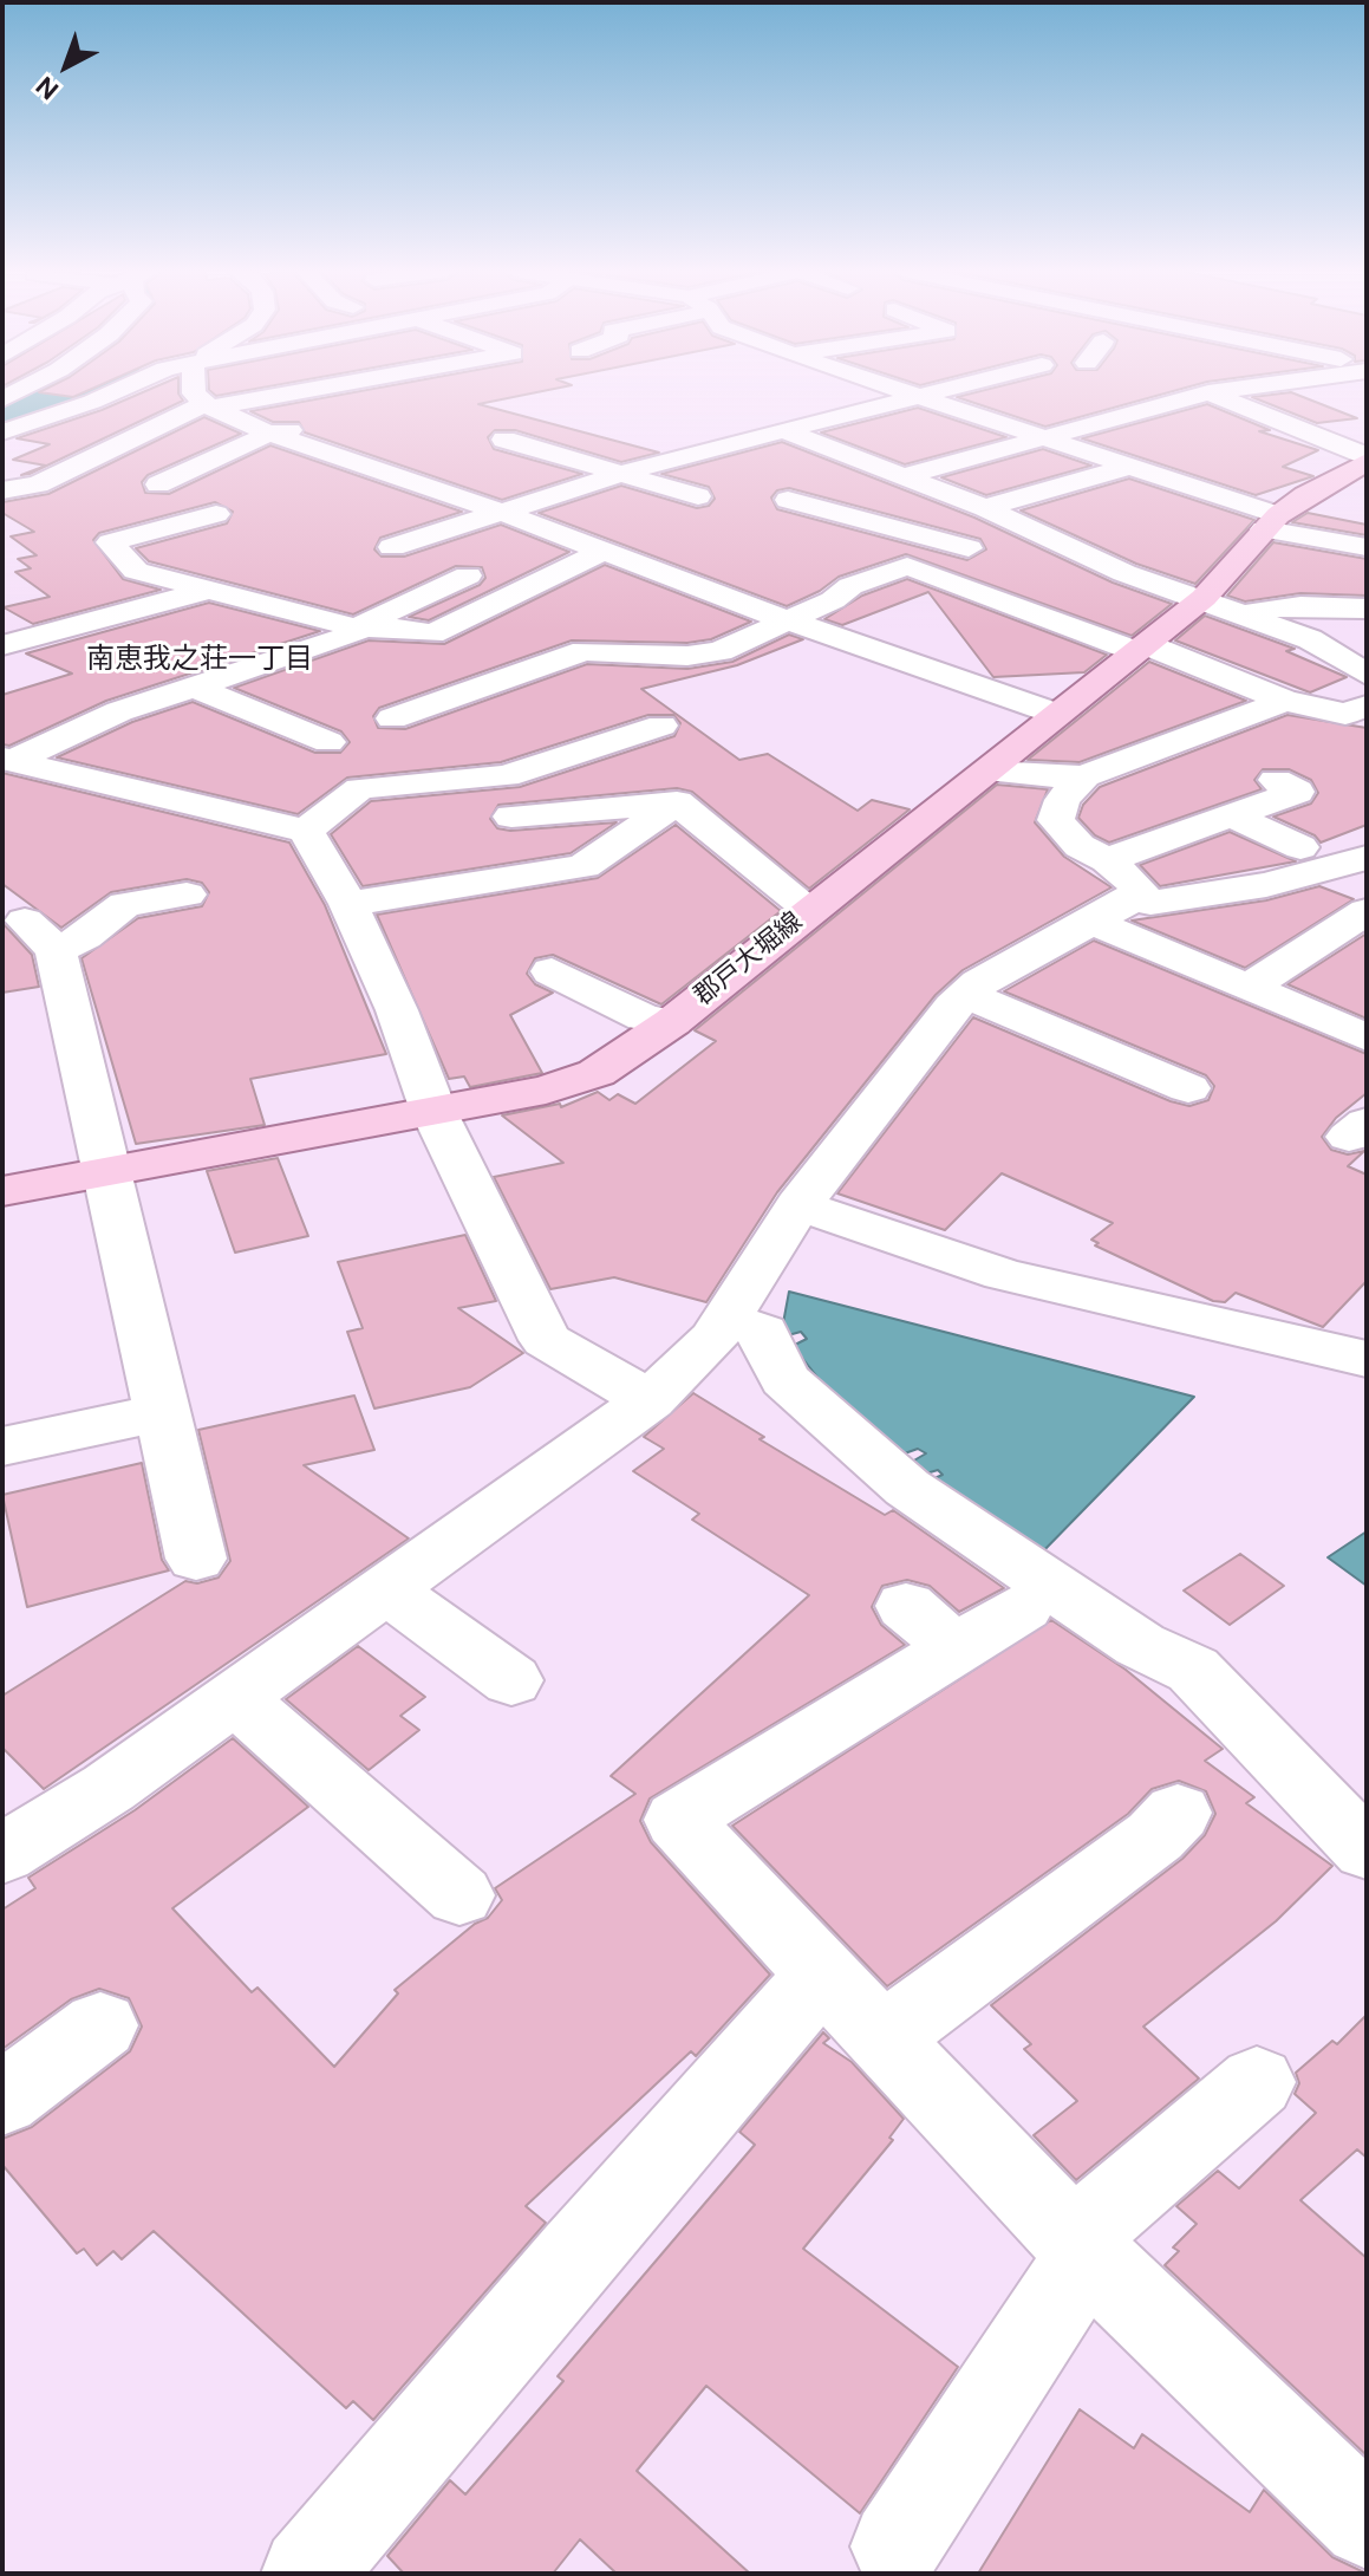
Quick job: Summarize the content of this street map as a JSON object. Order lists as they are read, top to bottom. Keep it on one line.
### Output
{"streets":{"main road":["郡戸大堀線"]},"districts":["南恵我之荘一丁目"],"north":"bottom left"}
